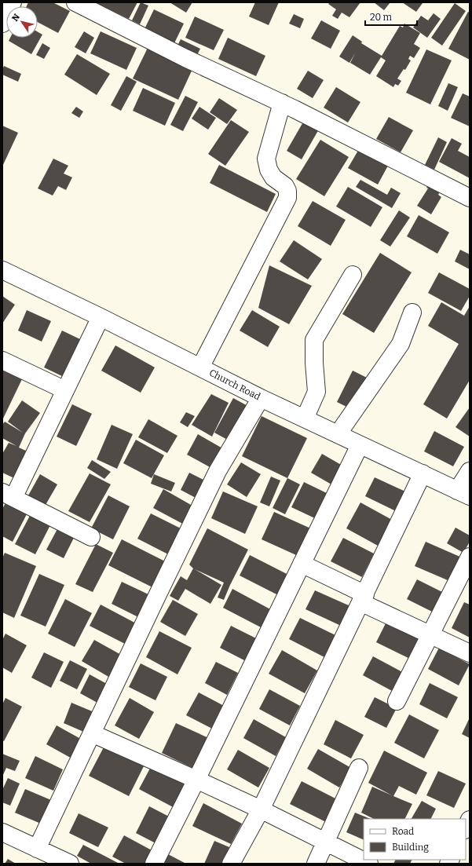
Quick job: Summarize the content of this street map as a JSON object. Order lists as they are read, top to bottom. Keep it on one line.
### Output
{"streets":{"street":["Church Road"]},"legend":["Road","Building"],"scale_bar":"20 m","north":"top left"}
